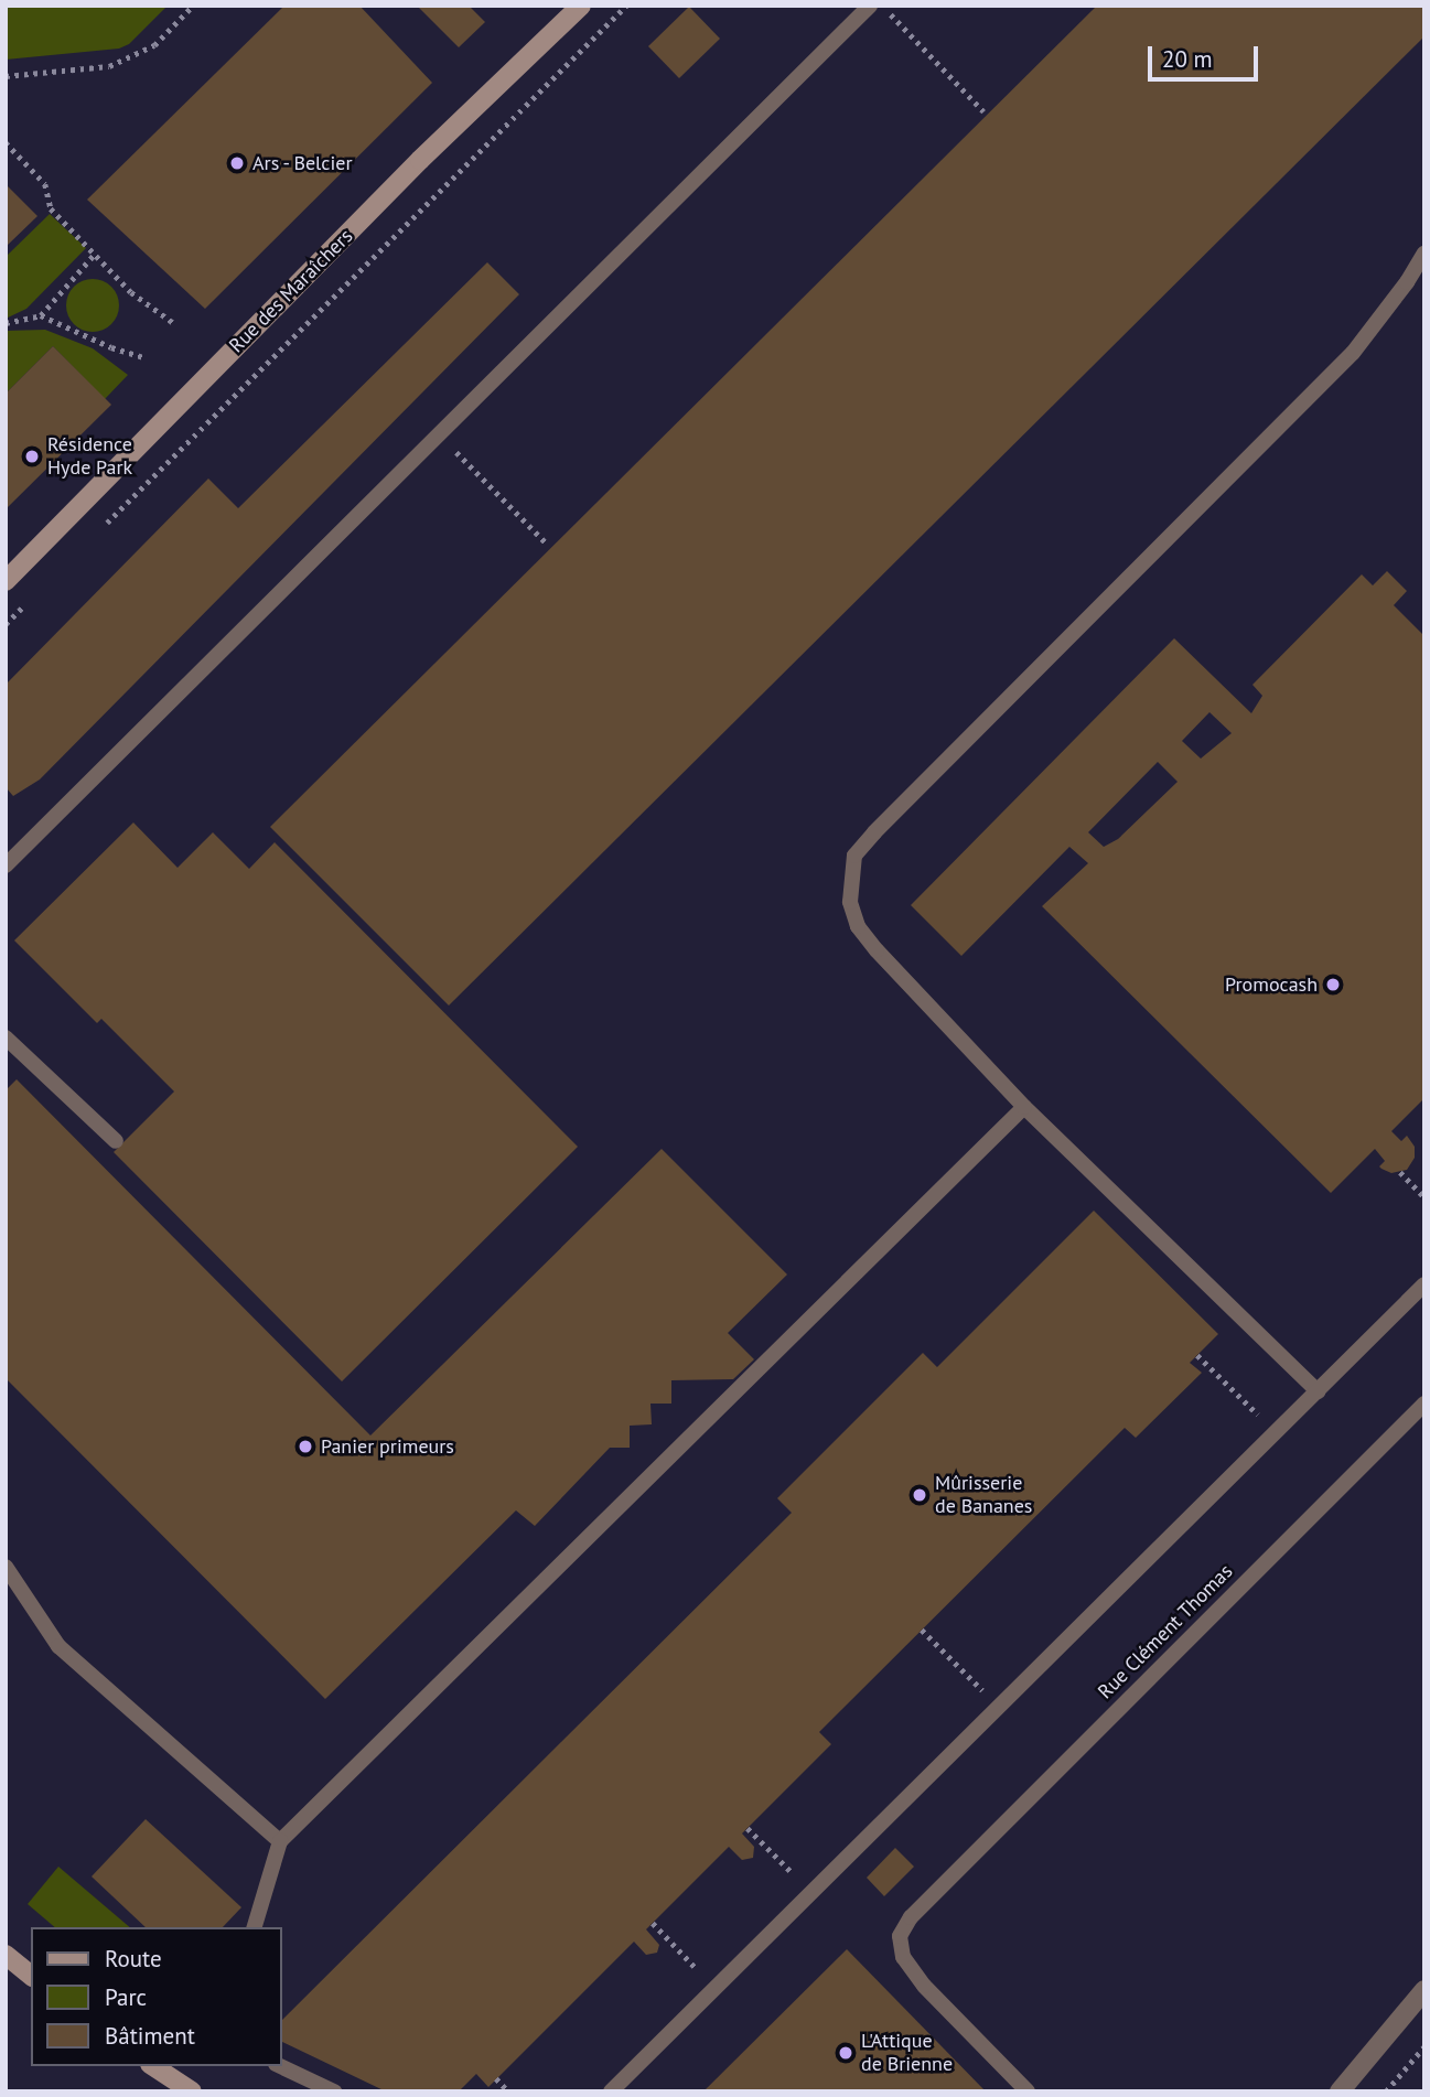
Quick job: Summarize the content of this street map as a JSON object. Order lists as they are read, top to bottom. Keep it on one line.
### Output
{"streets":{"main road":["Rue des Maraîchers"],"lane":["Rue Clément Thomas"]},"places":["Ars - Belcier","Résidence Hyde Park","Promocash","Panier primeurs","Mûrisserie de Bananes","L'Attique de Brienne"],"legend":["Route","Parc","Bâtiment"],"scale_bar":"20 m"}
